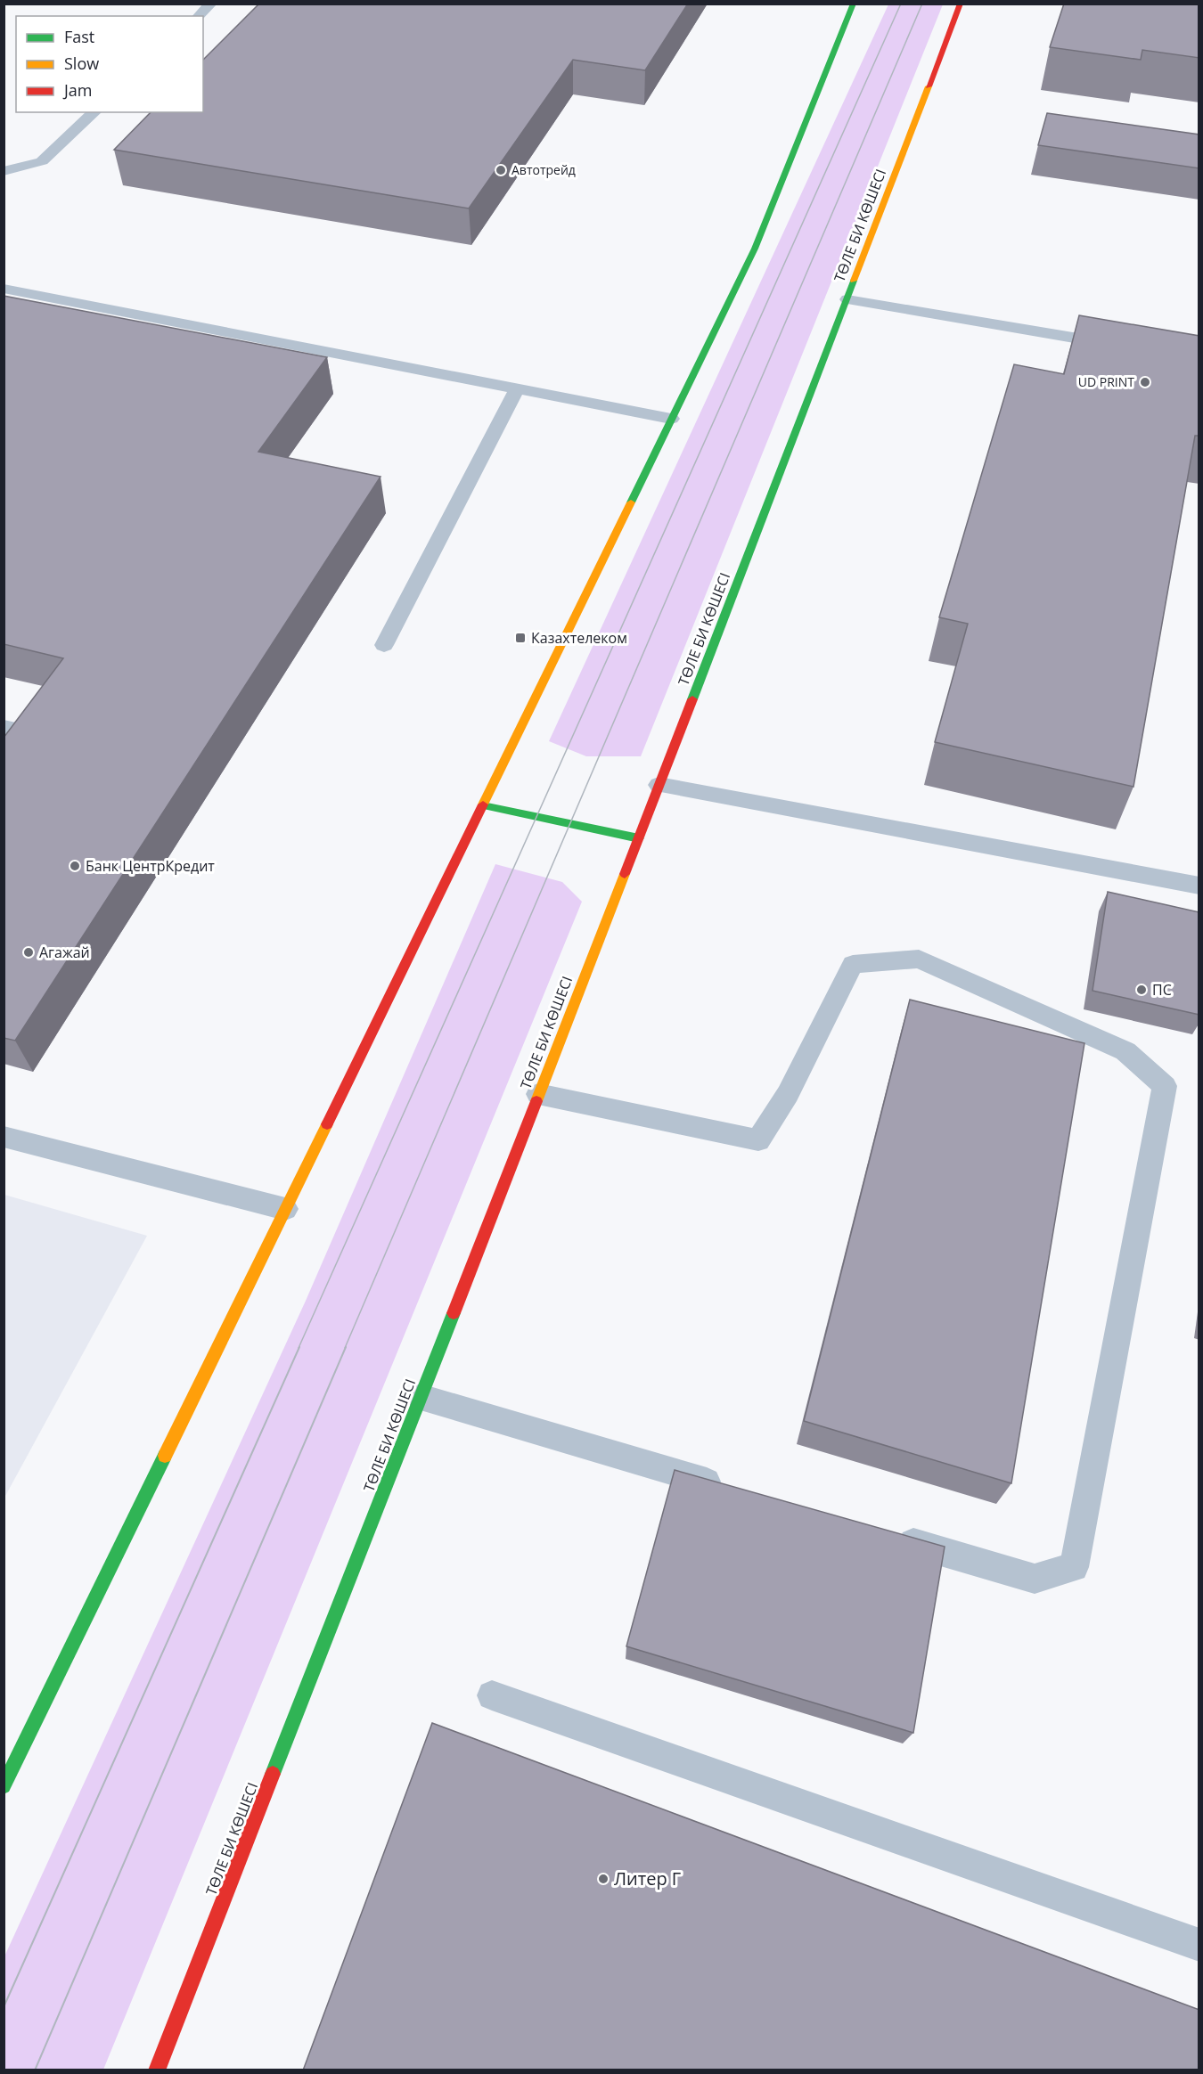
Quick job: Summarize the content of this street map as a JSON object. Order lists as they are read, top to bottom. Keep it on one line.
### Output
{"streets":{"main road":["ТӨЛЕ БИ КӨШЕСІ"]},"places":{"other":["Автотрейд","UD PRINT","Банк ЦентрКредит","Агажай","ПС","Литер Г"],"transit":["Казахтелеком"]},"legend":["Fast","Slow","Jam"]}
